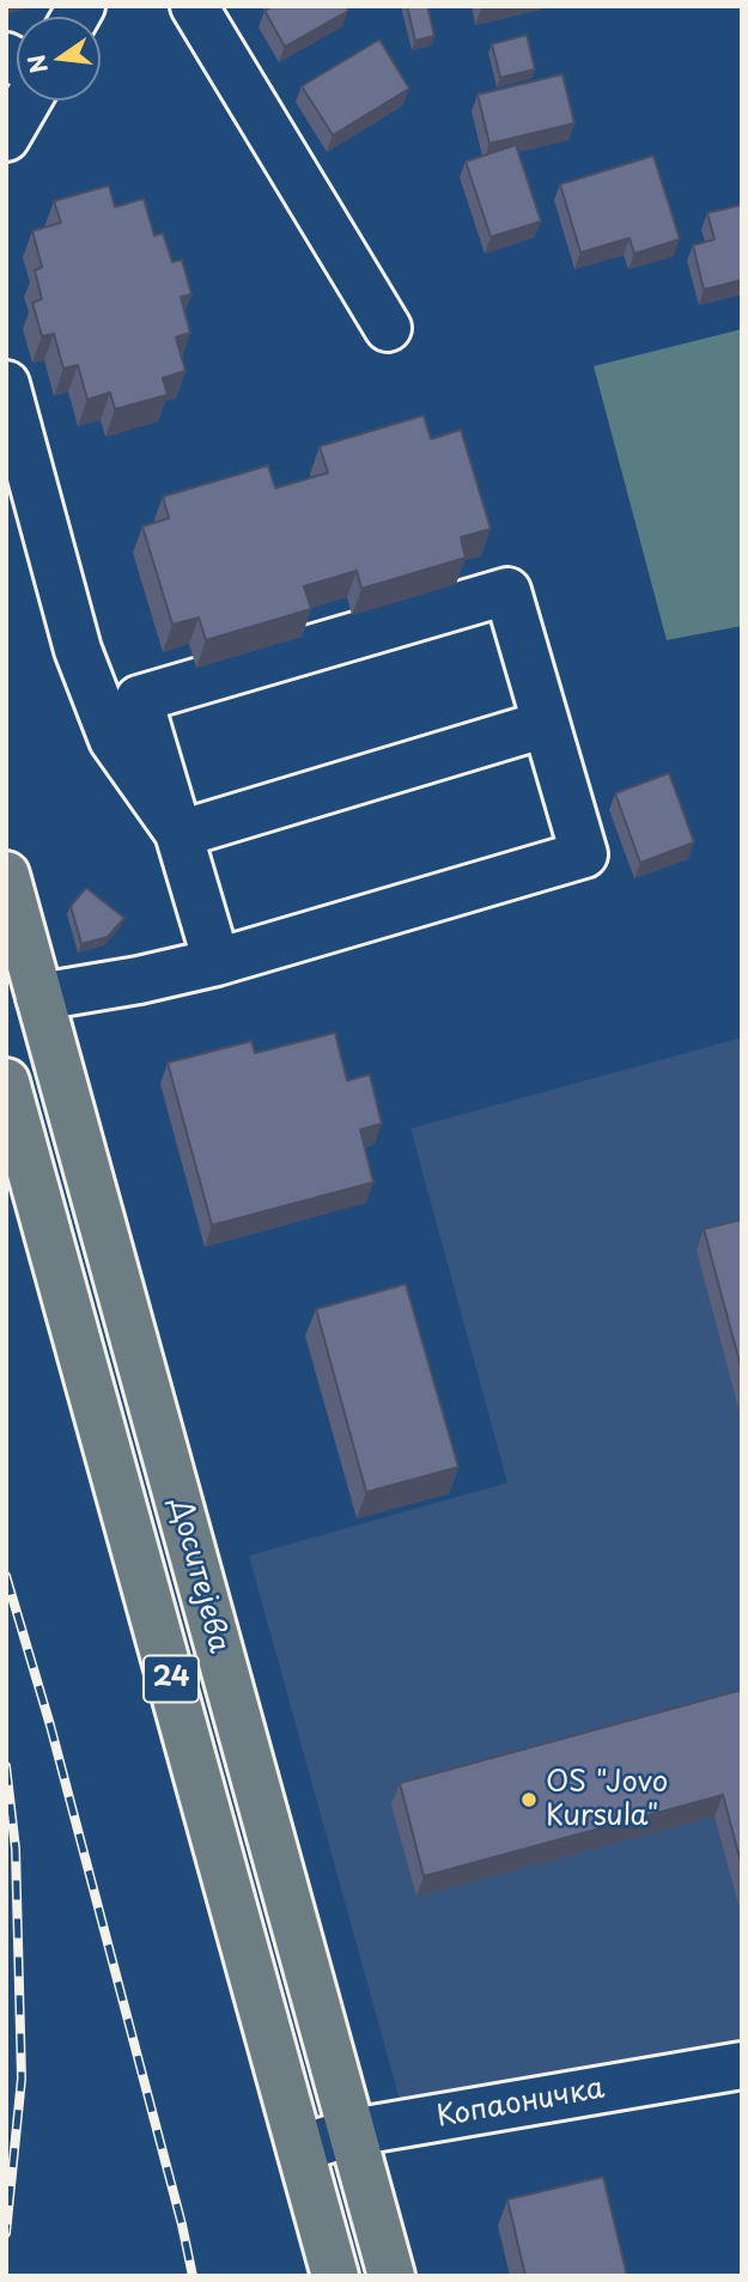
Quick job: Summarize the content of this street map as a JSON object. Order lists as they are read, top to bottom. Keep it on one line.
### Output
{"streets":{"main road":["Доситејева","24"],"street":["Копаоничка"]},"crossings":[["Доситејева","Копаоничка"]],"places":["OS \"Jovo Kursula\""],"north":"left"}
